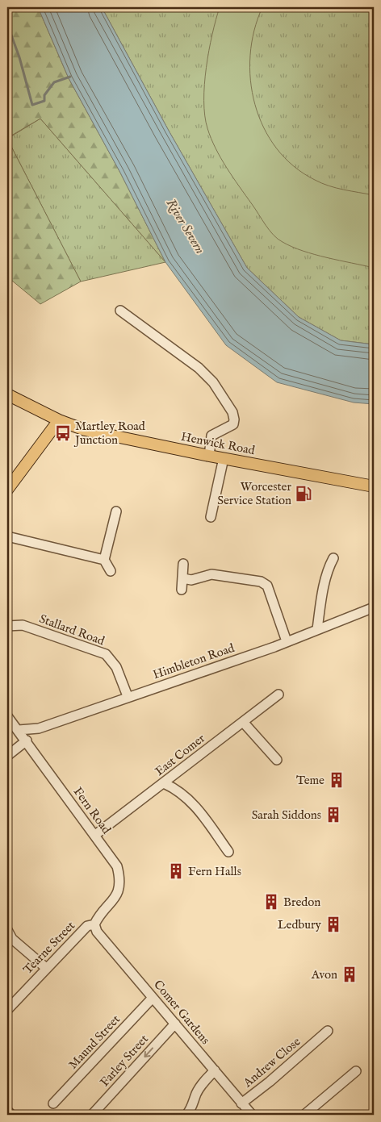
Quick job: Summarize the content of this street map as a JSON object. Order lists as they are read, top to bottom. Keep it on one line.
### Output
{"streets":{"main road":["Henwick Road"],"street":["Stallard Road","Himbleton Road","East Comer","Fern Road","Tearne Street","Comer Gardens","Maund Street","Farley Street","Andrew Close"]},"crossings":[["Stallard Road","Himbleton Road"],["Himbleton Road","Fern Road"],["East Comer","Fern Road"],["Fern Road","Tearne Street"],["Fern Road","Comer Gardens"],["Tearne Street","Comer Gardens"],["Comer Gardens","Maund Street"],["Comer Gardens","Farley Street"],["Comer Gardens","Andrew Close"]],"water":["River Severn"],"places":{"bus stop":["Martley Road Junction"],"fuel station":["Worcester Service Station"],"building":["Teme","Sarah Siddons","Fern Halls","Bredon","Ledbury","Avon"]}}
